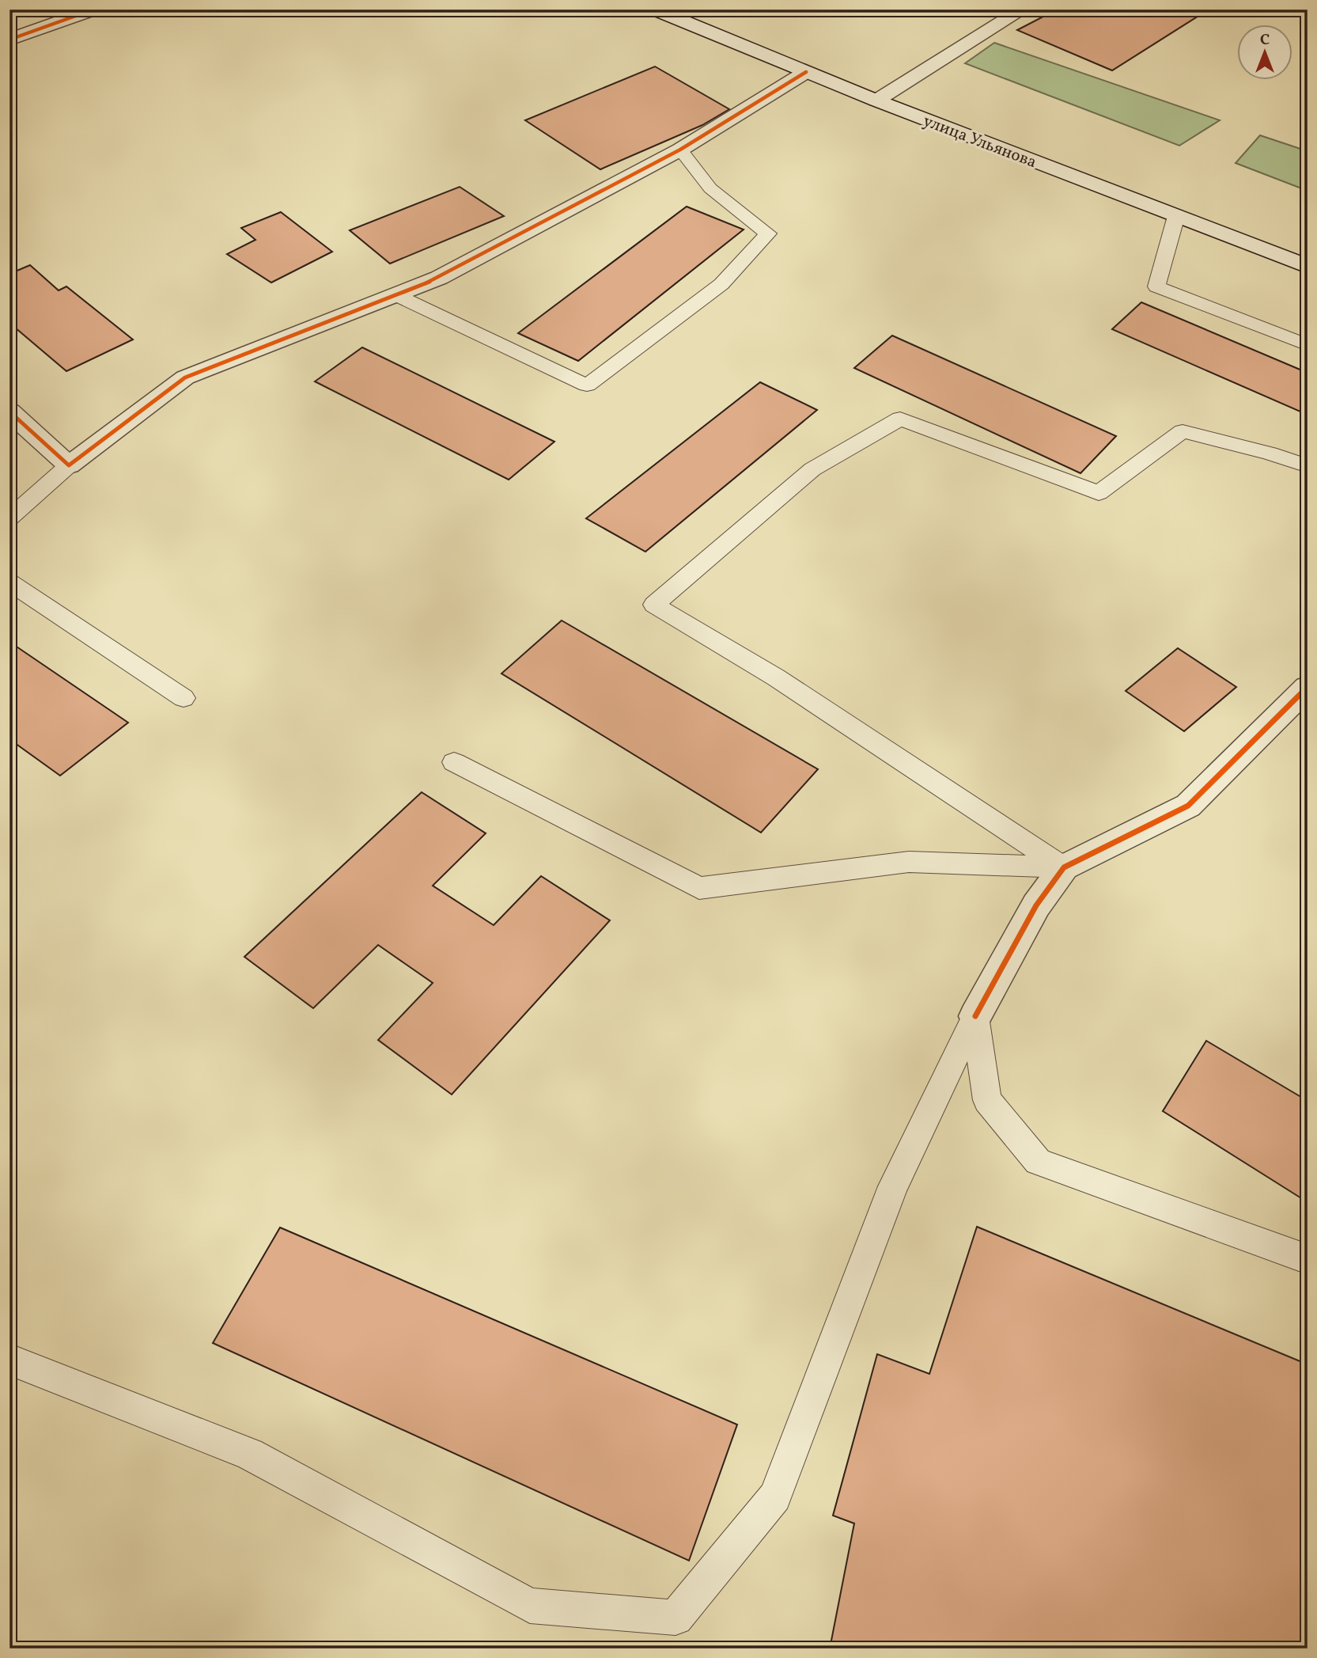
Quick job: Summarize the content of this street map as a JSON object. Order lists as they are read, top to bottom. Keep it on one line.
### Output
{"streets":{"street":["улица Ульянова"]},"north":"top"}
